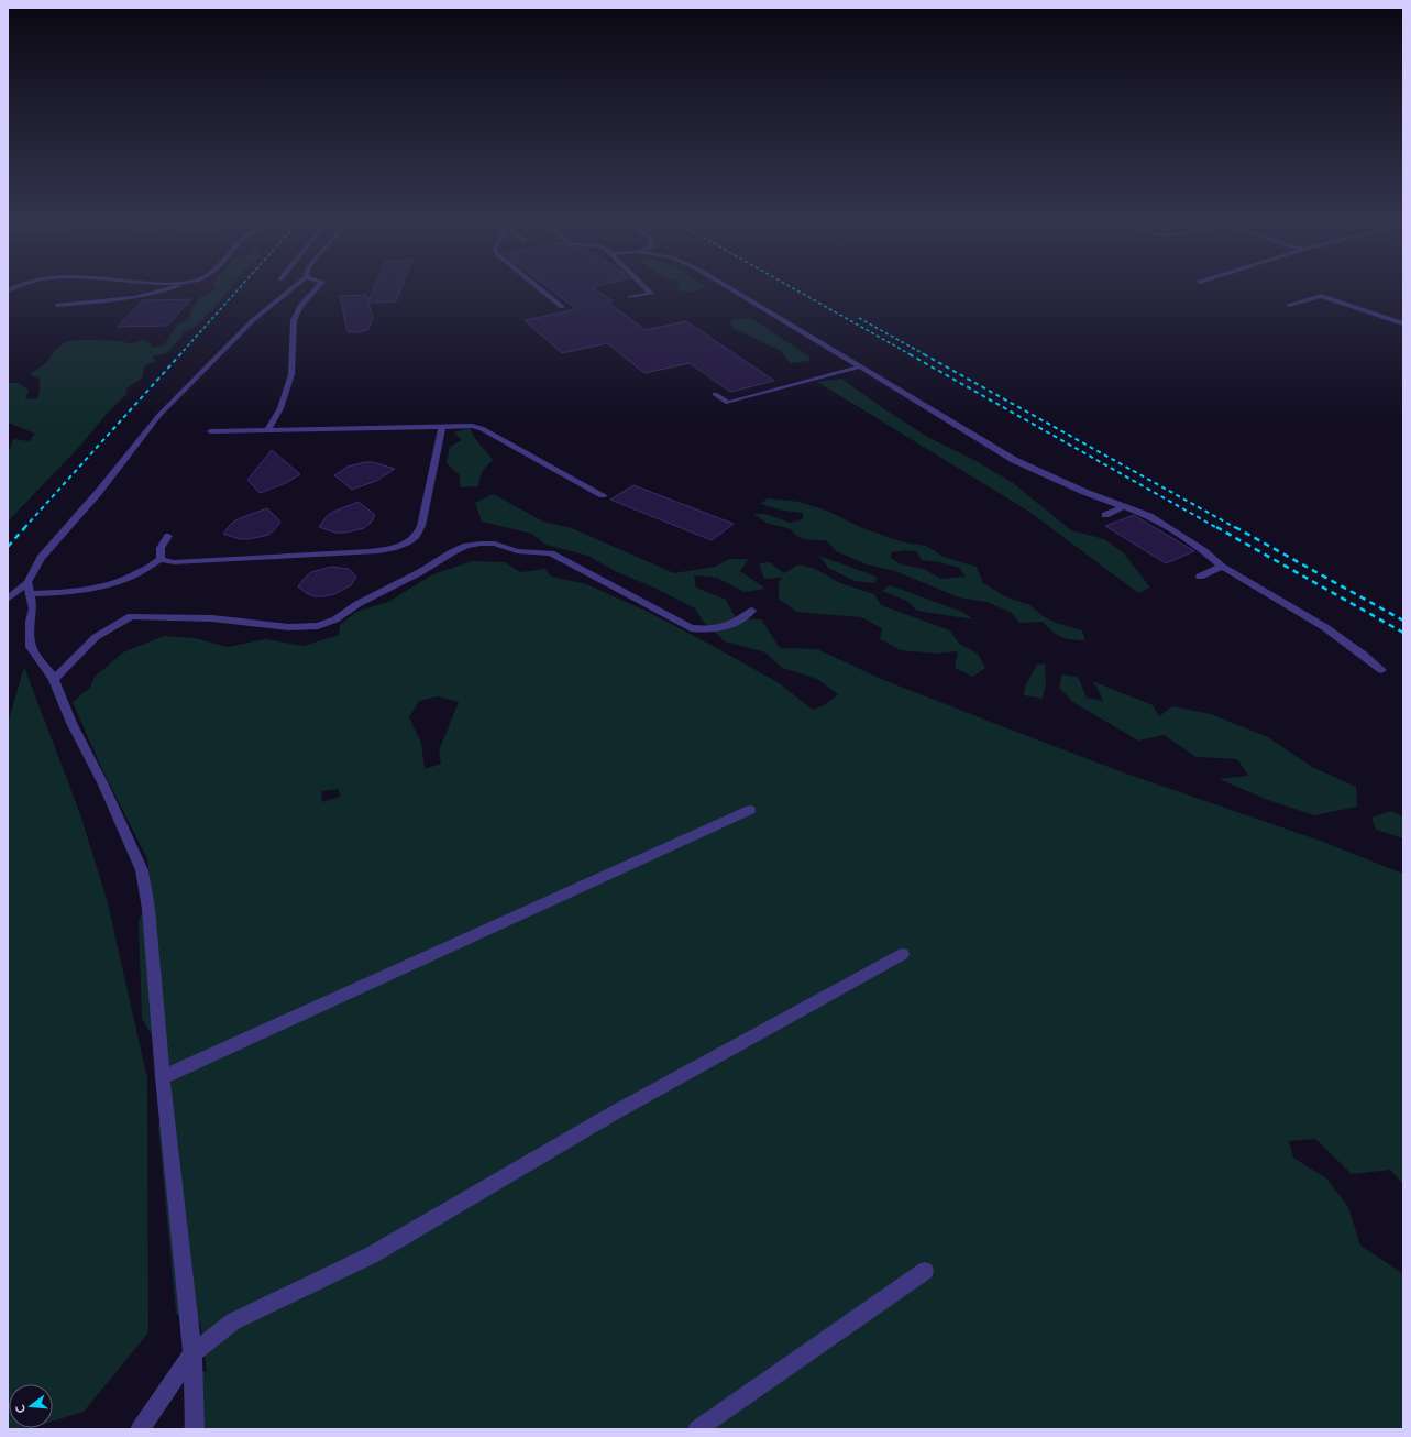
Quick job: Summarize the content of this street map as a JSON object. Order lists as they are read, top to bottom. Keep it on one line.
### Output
{"north":"left"}
